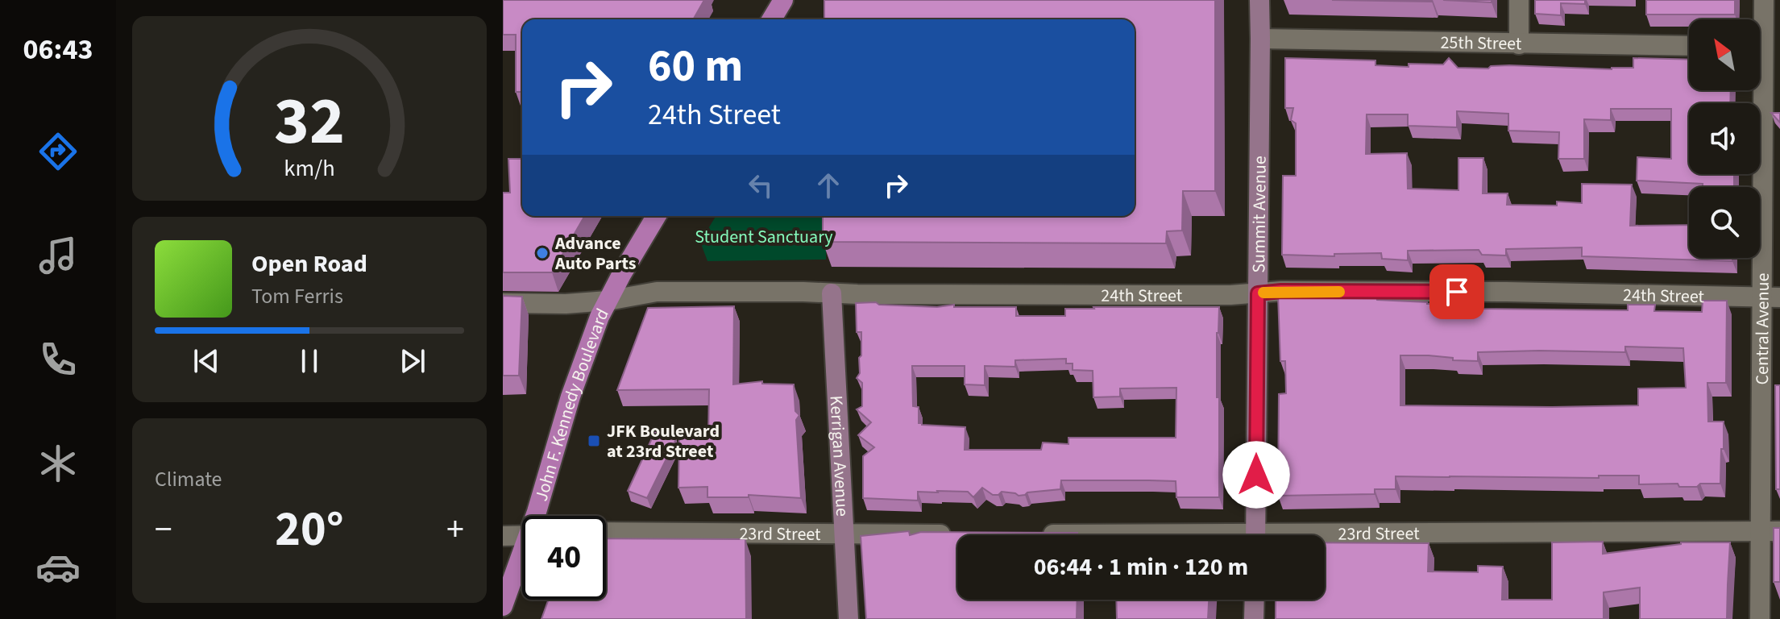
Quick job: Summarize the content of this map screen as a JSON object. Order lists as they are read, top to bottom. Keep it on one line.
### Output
{"streets":{"main road":["John F. Kennedy Boulevard"],"street":["25th Street","Summit Avenue","24th Street","Central Avenue","Kerrigan Avenue","23rd Street"]},"crossings":[["25th Street","Summit Avenue"],["Summit Avenue","24th Street"],["24th Street","Central Avenue"],["24th Street","John F. Kennedy Boulevard"],["24th Street","Kerrigan Avenue"],["Central Avenue","23rd Street"],["Kerrigan Avenue","23rd Street"]],"parks":["Student Sanctuary"],"places":{"other":["Advance Auto Parts"],"transit":["JFK Boulevard at 23rd Street"]},"north":"top left","page":{"tabs":"06:43","turn":["60 m","24th Street"],"song":["Open Road","Tom Ferris"],"tile":"Climate","heat":["−","20°","+"],"limit":"40","trip":"06:44 · 1 min · 120 m","gauge":["32","km/h"]}}
